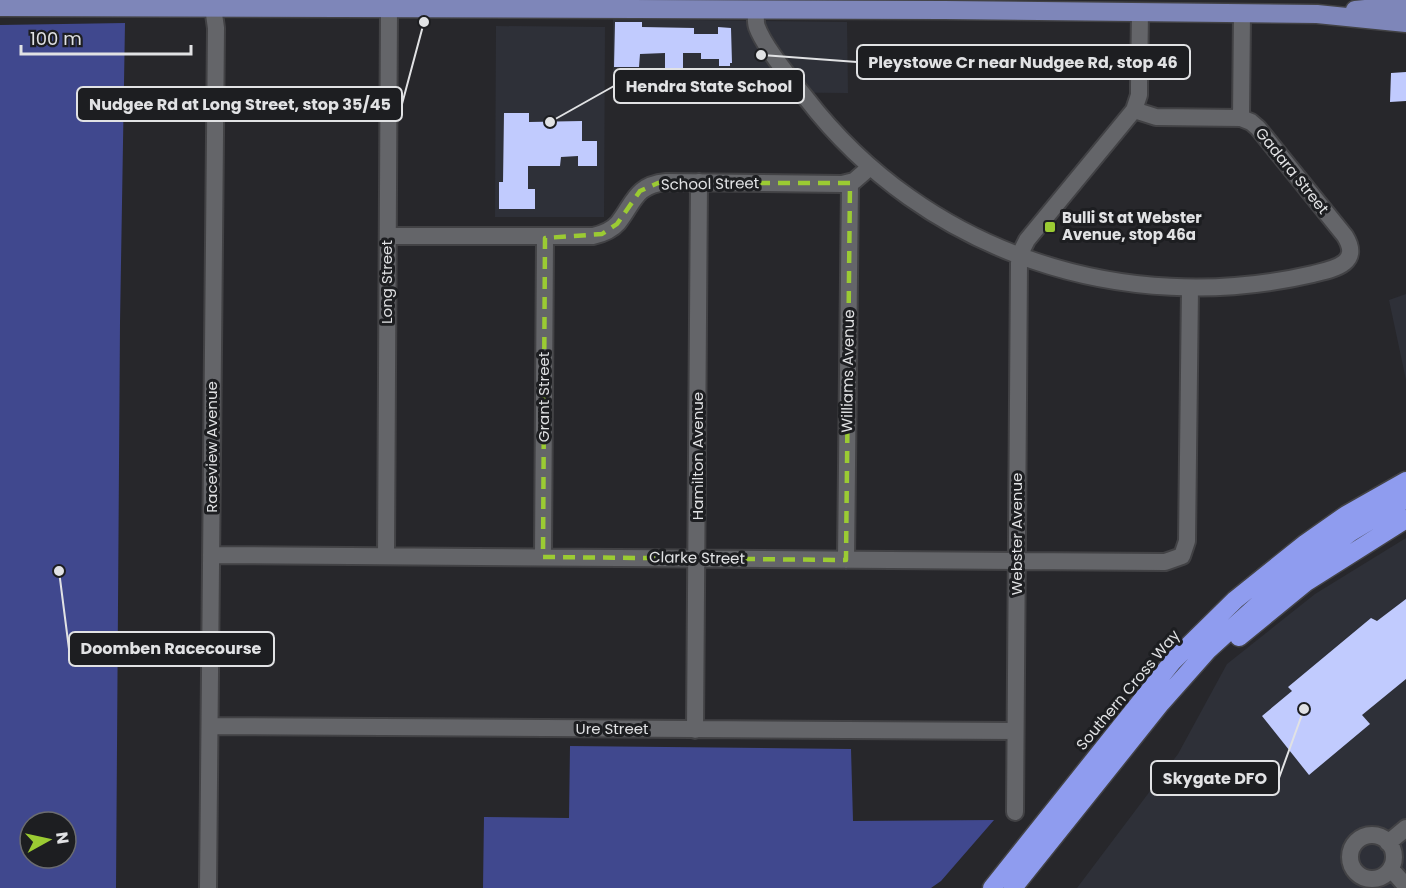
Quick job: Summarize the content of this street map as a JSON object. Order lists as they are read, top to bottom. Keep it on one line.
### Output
{"streets":{"highway":["Southern Cross Way"],"street":["Gadara Street","School Street","Long Street","Williams Avenue","Grant Street","Raceview Avenue","Hamilton Avenue","Webster Avenue","Clarke Street","Ure Street"]},"crossings":[["Gadara Street","Clarke Street"],["School Street","Long Street"],["School Street","Williams Avenue"],["School Street","Grant Street"],["School Street","Hamilton Avenue"],["Long Street","Clarke Street"],["Williams Avenue","Clarke Street"],["Grant Street","Clarke Street"],["Raceview Avenue","Clarke Street"],["Raceview Avenue","Ure Street"],["Hamilton Avenue","Clarke Street"],["Hamilton Avenue","Ure Street"],["Webster Avenue","Clarke Street"],["Webster Avenue","Ure Street"]],"places":{"other":["Nudgee Rd at Long Street, stop 35/45","Pleystowe Cr near Nudgee Rd, stop 46","Hendra State School","Doomben Racecourse","Skygate DFO"],"transit":["Bulli St at Webster Avenue, stop 46a"]},"scale_bar":"100 m","north":"right"}
